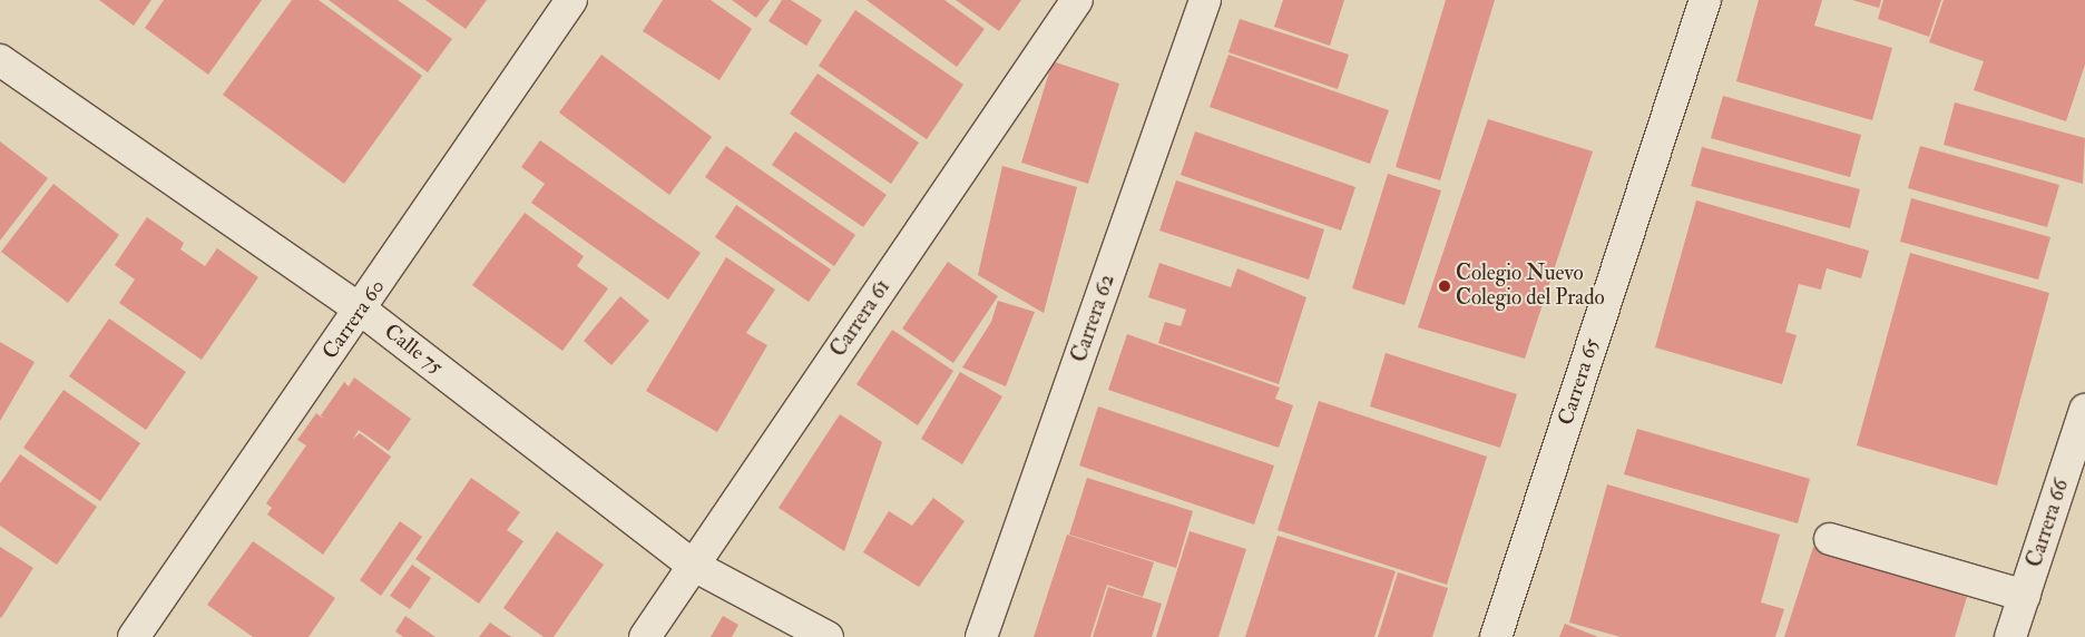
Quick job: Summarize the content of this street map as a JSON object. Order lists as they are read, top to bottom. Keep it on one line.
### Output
{"streets":{"street":["Carrera 61","Carrera 62","Carrera 60","Calle 75","Carrera 65","Carrera 66"]},"crossings":[["Carrera 61","Calle 75"],["Carrera 60","Calle 75"]],"places":["Colegio Nuevo Colegio del Prado"]}
